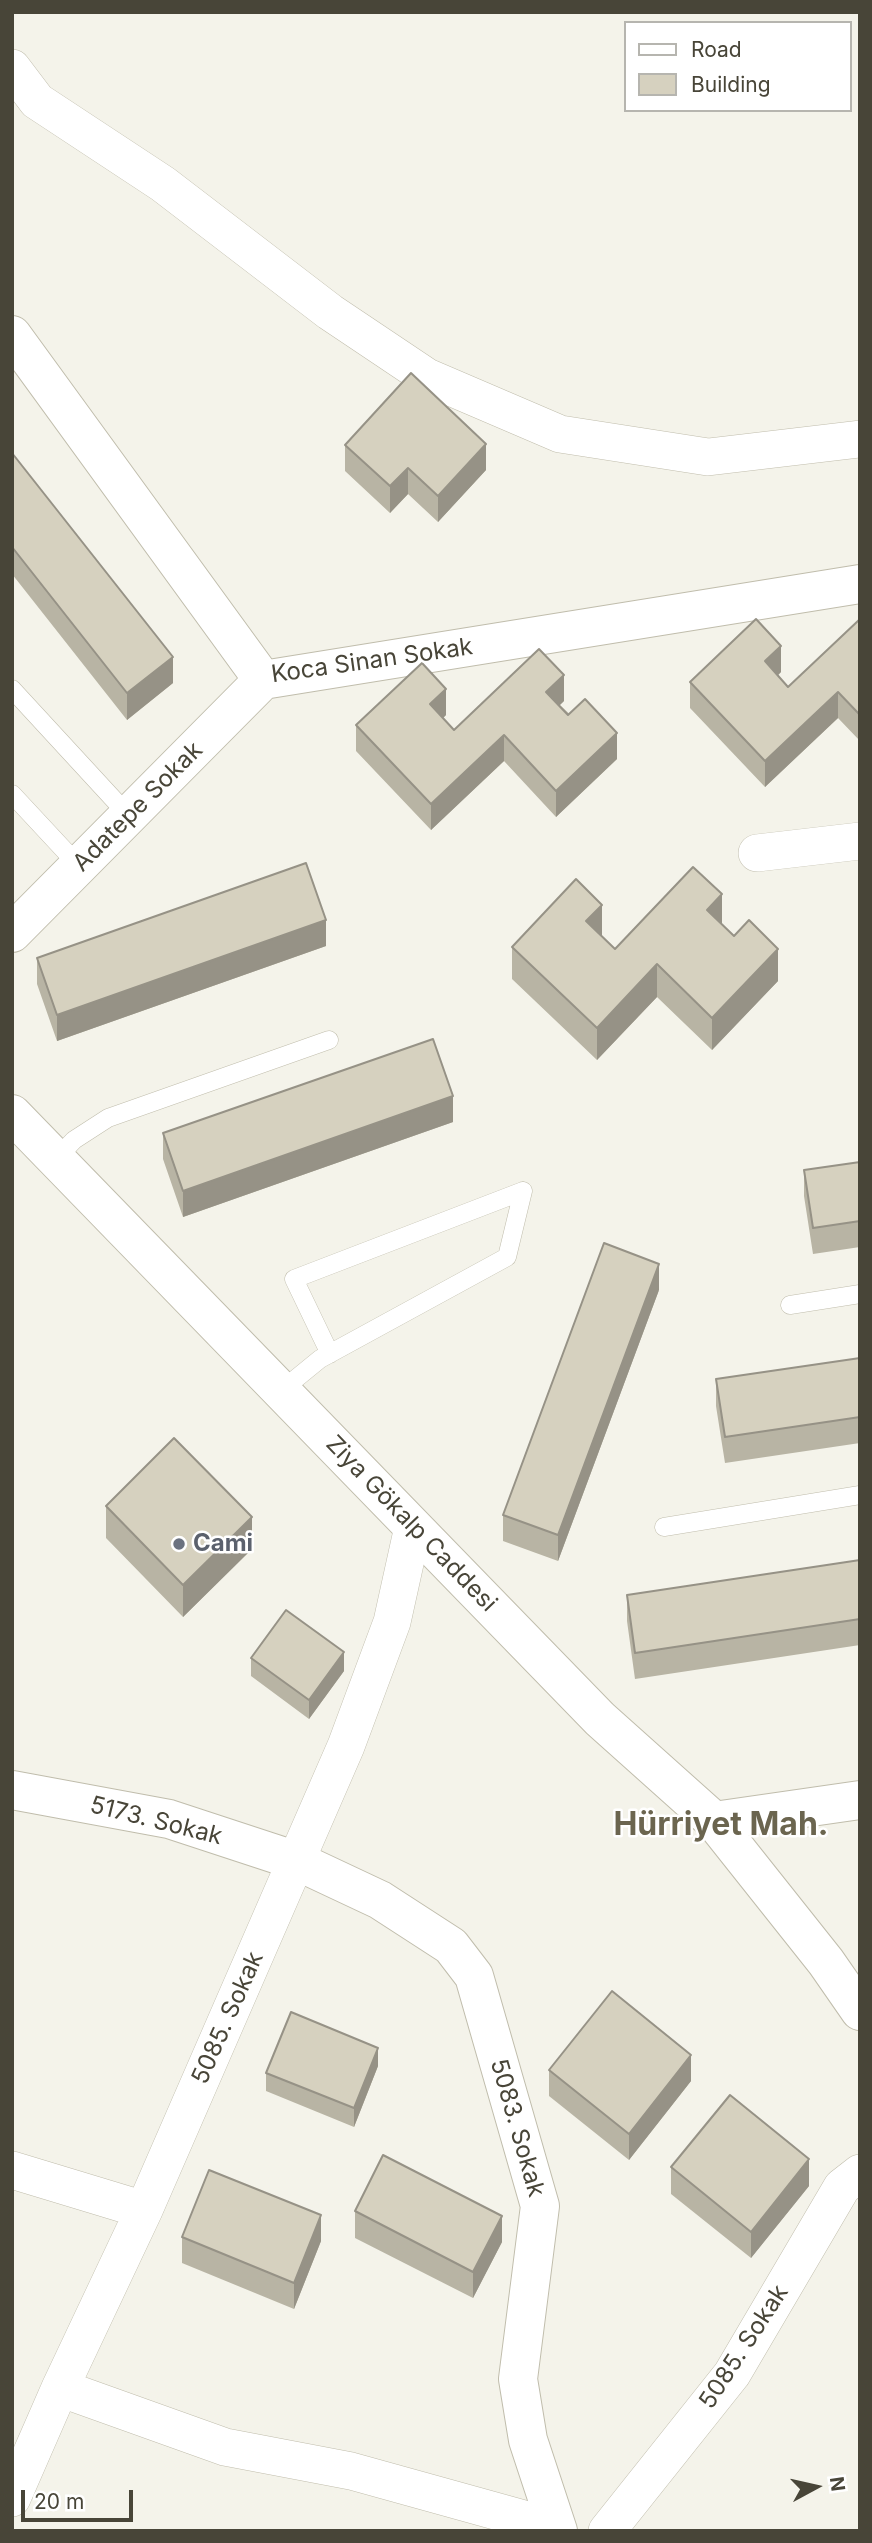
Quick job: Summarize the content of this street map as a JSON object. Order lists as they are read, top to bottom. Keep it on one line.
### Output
{"streets":{"street":["Koca Sinan Sokak","Adatepe Sokak","Ziya Gökalp Caddesi","5173. Sokak","5085. Sokak","5083. Sokak"]},"crossings":[["Koca Sinan Sokak","Adatepe Sokak"],["Ziya Gökalp Caddesi","5085. Sokak"],["5173. Sokak","5085. Sokak"],["5173. Sokak","5083. Sokak"],["5085. Sokak","5083. Sokak"]],"districts":["Hürriyet Mah."],"places":["Cami"],"legend":["Road","Building"],"scale_bar":"20 m","north":"right"}
